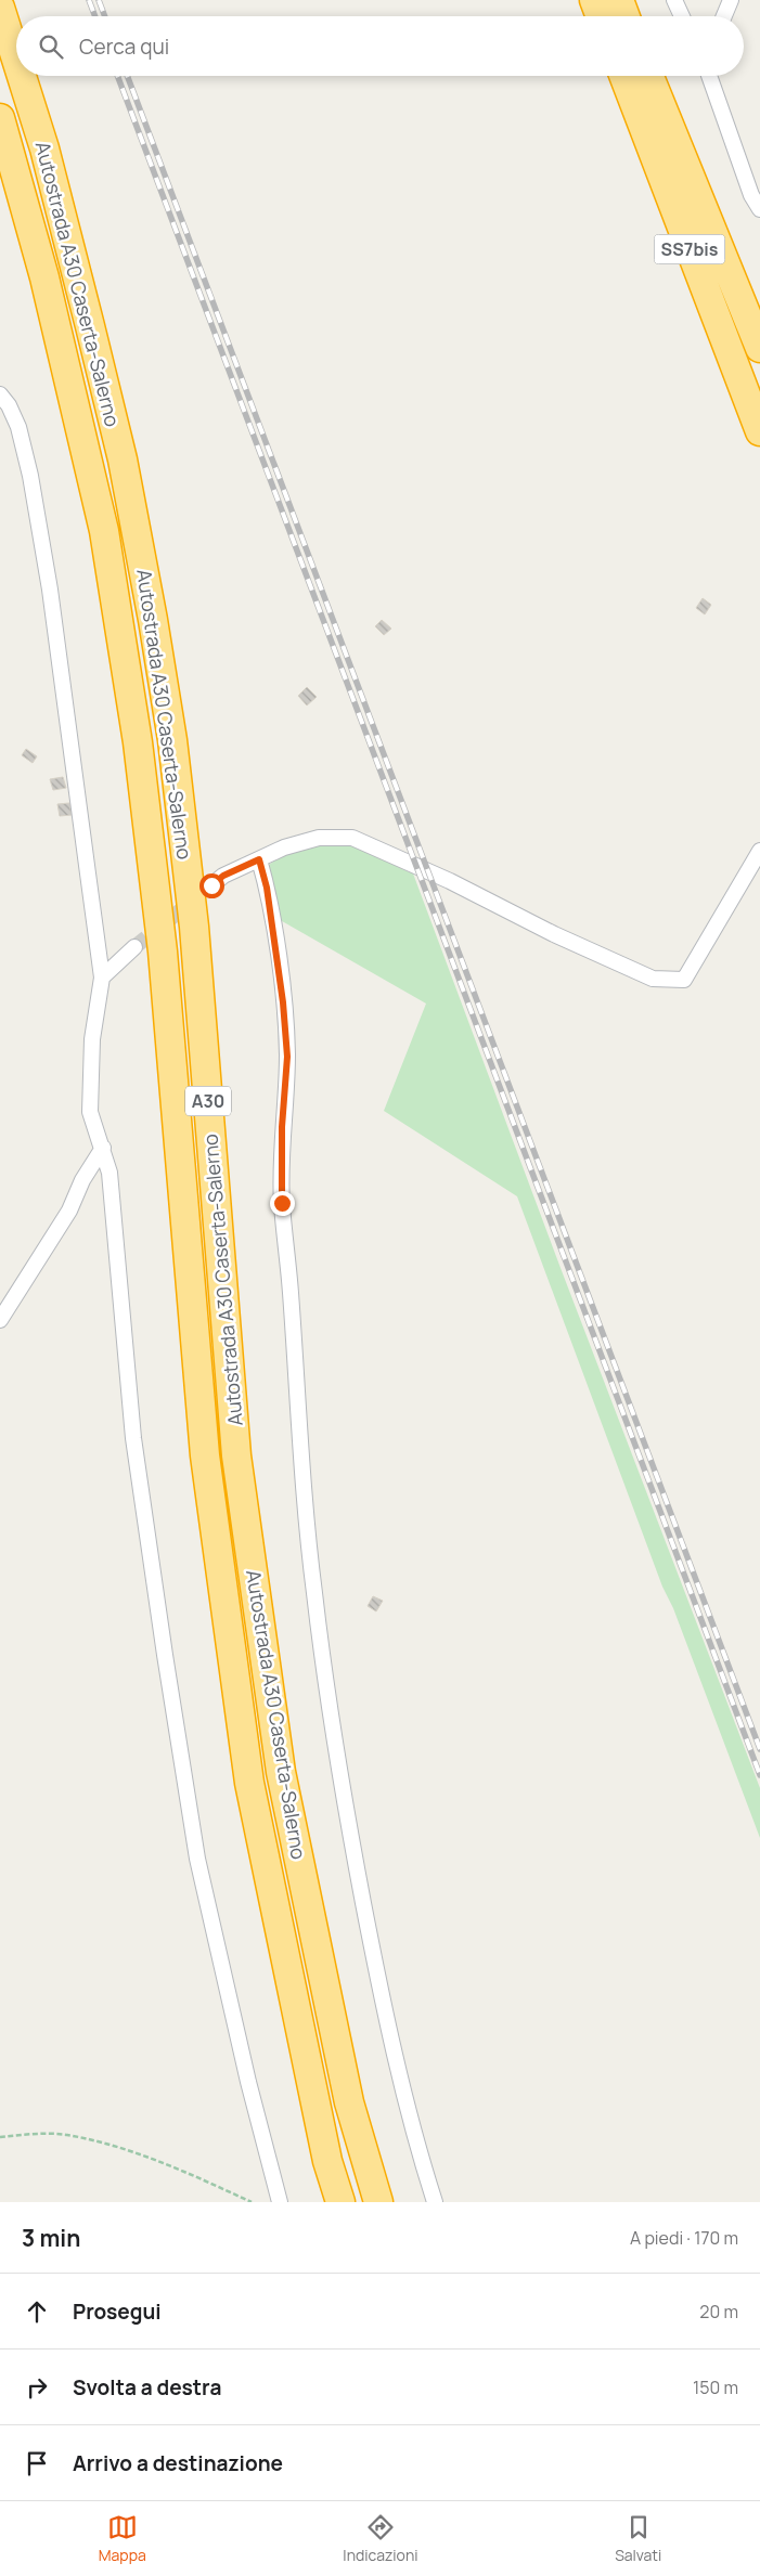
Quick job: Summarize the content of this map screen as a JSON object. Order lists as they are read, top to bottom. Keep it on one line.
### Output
{"streets":{"highway":["SS7bis","Autostrada A30 Caserta-Salerno","A30"]},"page":{"search":"Cerca qui","heading":["3 min","A piedi · 170 m"],"list":[["Prosegui","20 m"],["Svolta a destra","150 m"],"Arrivo a destinazione"],"nav":["Mappa","Indicazioni","Salvati"]}}
